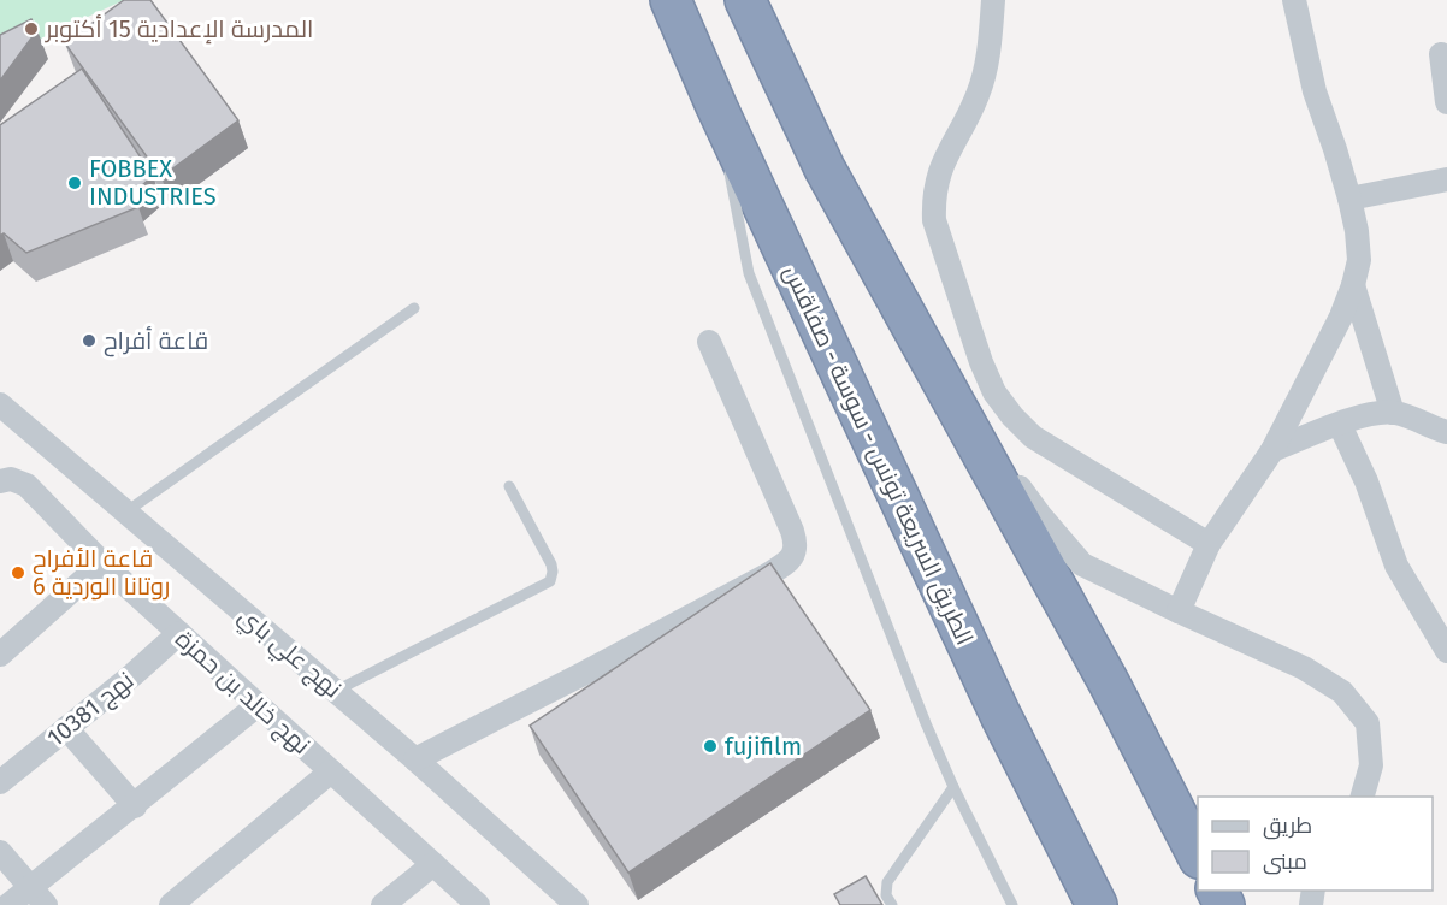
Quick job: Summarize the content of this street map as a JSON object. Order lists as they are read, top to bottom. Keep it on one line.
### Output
{"streets":{"highway":["الطريق السريعة تونس - سوسة - صفاقس"],"street":["نهج علي باي","نهج خالد بن حمزة","نهج 10381"]},"crossings":[["نهج خالد بن حمزة","نهج 10381"]],"places":["المدرسة الإعدادية 15 أكتوبر","FOBBEX INDUSTRIES","قاعة أفراح","قاعة الأفراح روتانا الوردية 6","fujifilm"],"legend":["طريق","مبنى"]}
